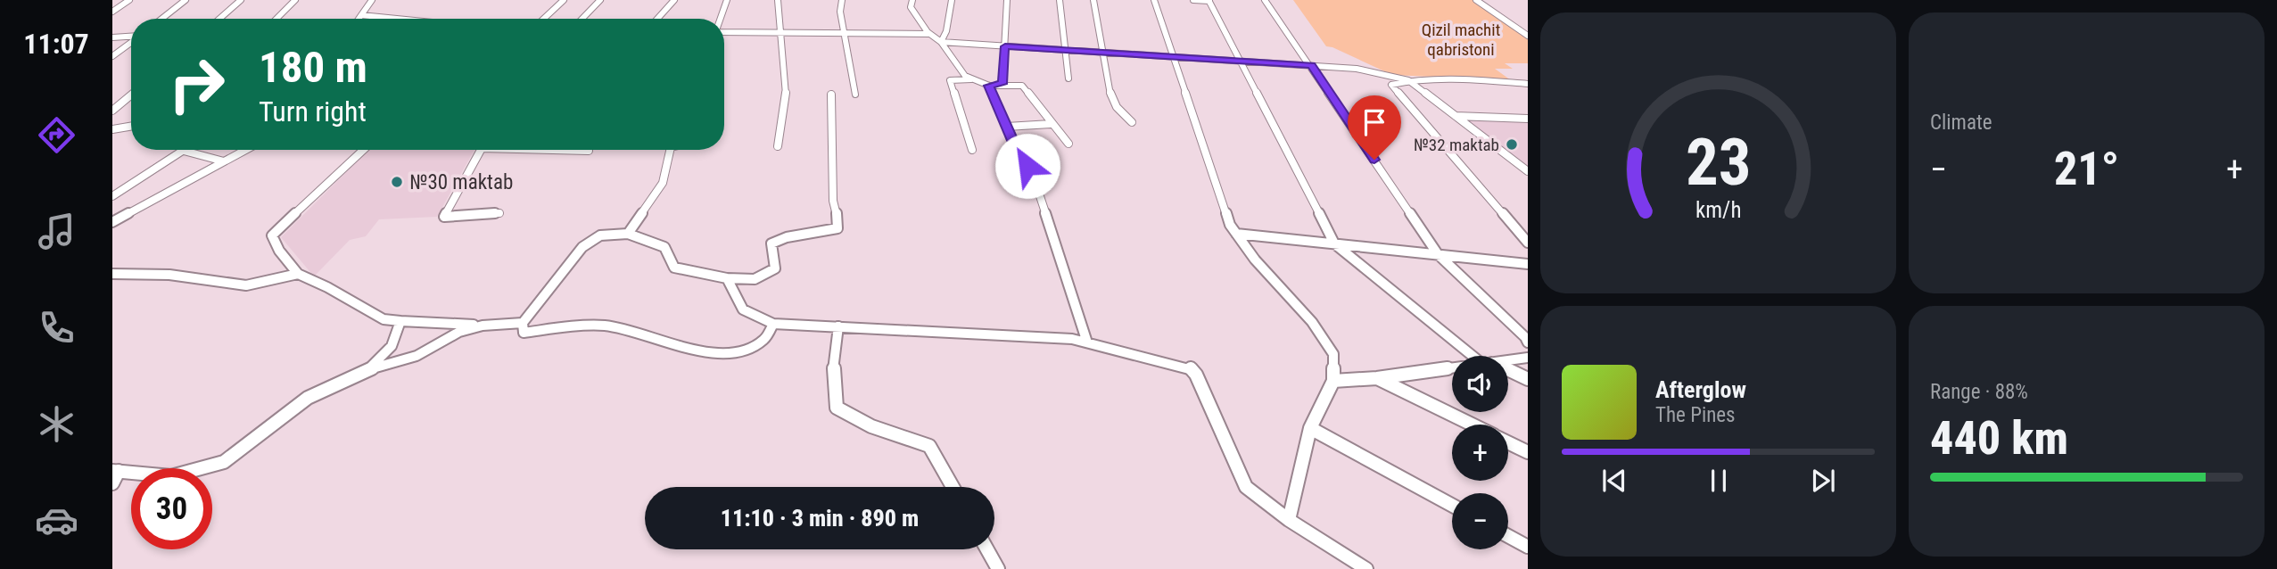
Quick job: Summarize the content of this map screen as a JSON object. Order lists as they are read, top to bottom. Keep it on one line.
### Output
{"parks":["Qizil machit qabristoni"],"places":["№32 maktab","№30 maktab"],"page":{"tabs":"11:07","tile":["Climate",["Range · 88%","440 km"]],"turn":["180 m","Turn right"],"heat":["−","21°","+"],"map_buttons":["+","−"],"song":["Afterglow","The Pines"],"limit":"30","trip":"11:10 · 3 min · 890 m","gauge":["23","km/h"]}}
